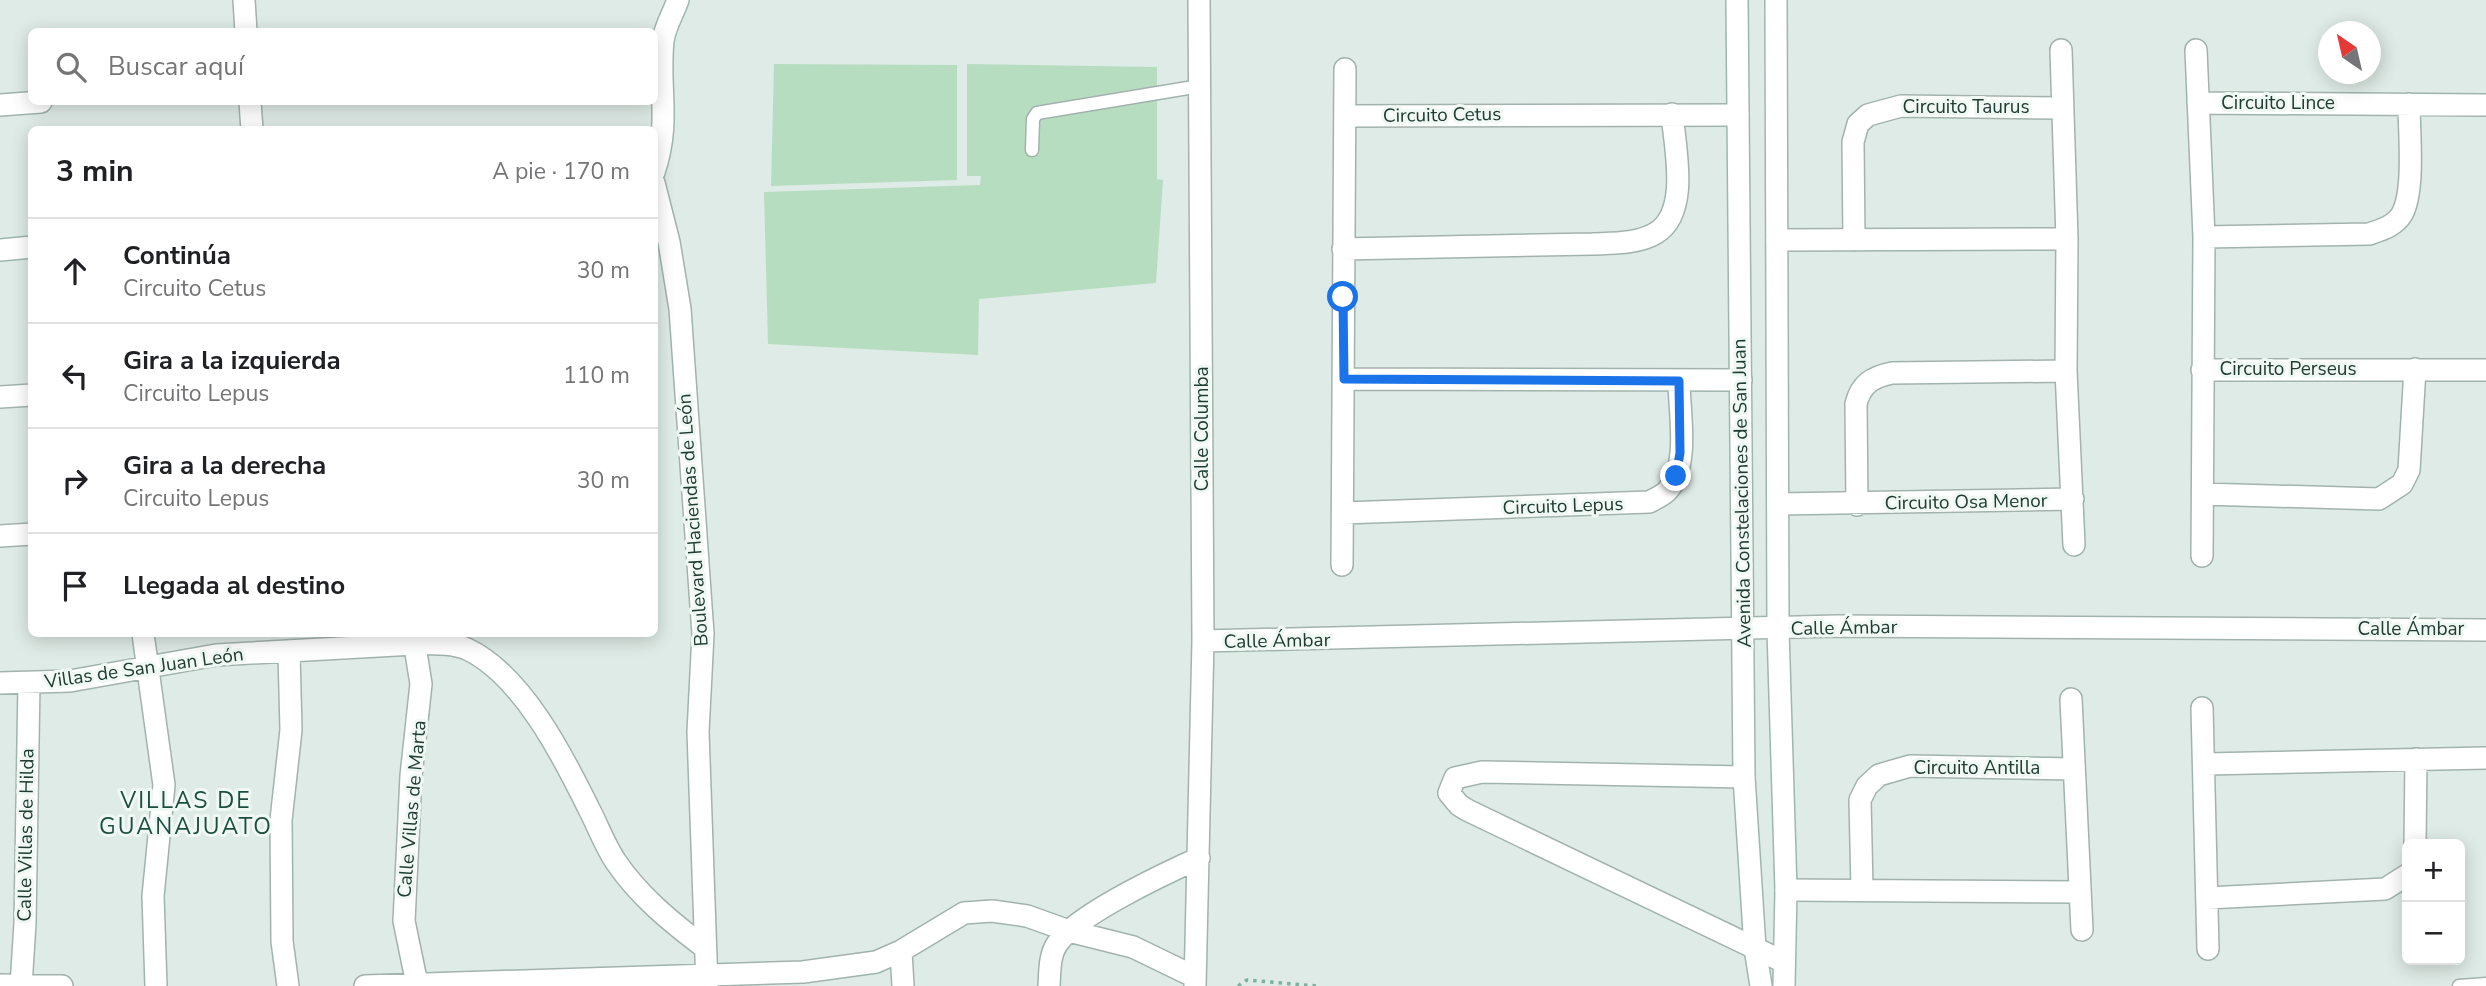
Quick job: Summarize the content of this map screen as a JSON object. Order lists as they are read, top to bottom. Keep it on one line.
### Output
{"streets":{"street":["Circuito Lince","Circuito Taurus","Circuito Cetus","Circuito Perseus","Calle Columba","Avenida Constelaciones de San Juan","Circuito Osa Menor","Circuito Lepus","Boulevard Haciendas de León","Calle Ámbar","Villas de San Juan León","Circuito Antilla","Calle Villas de Marta","Calle Villas de Hilda"]},"crossings":[["Circuito Lince","Circuito Perseus"],["Circuito Cetus","Avenida Constelaciones de San Juan"],["Calle Columba","Calle Ámbar"],["Avenida Constelaciones de San Juan","Circuito Osa Menor"],["Avenida Constelaciones de San Juan","Calle Ámbar"],["Boulevard Haciendas de León","Villas de San Juan León"],["Villas de San Juan León","Calle Villas de Marta"],["Villas de San Juan León","Calle Villas de Hilda"]],"districts":["VILLAS DE GUANAJUATO"],"north":"top left","page":{"search":"Buscar aquí","heading":["3 min","A pie · 170 m"],"list":[["Continúa","Circuito Cetus","30 m"],["Gira a la izquierda","Circuito Lepus","110 m"],["Gira a la derecha","Circuito Lepus","30 m"],"Llegada al destino"],"map_buttons":["+","−"]}}
